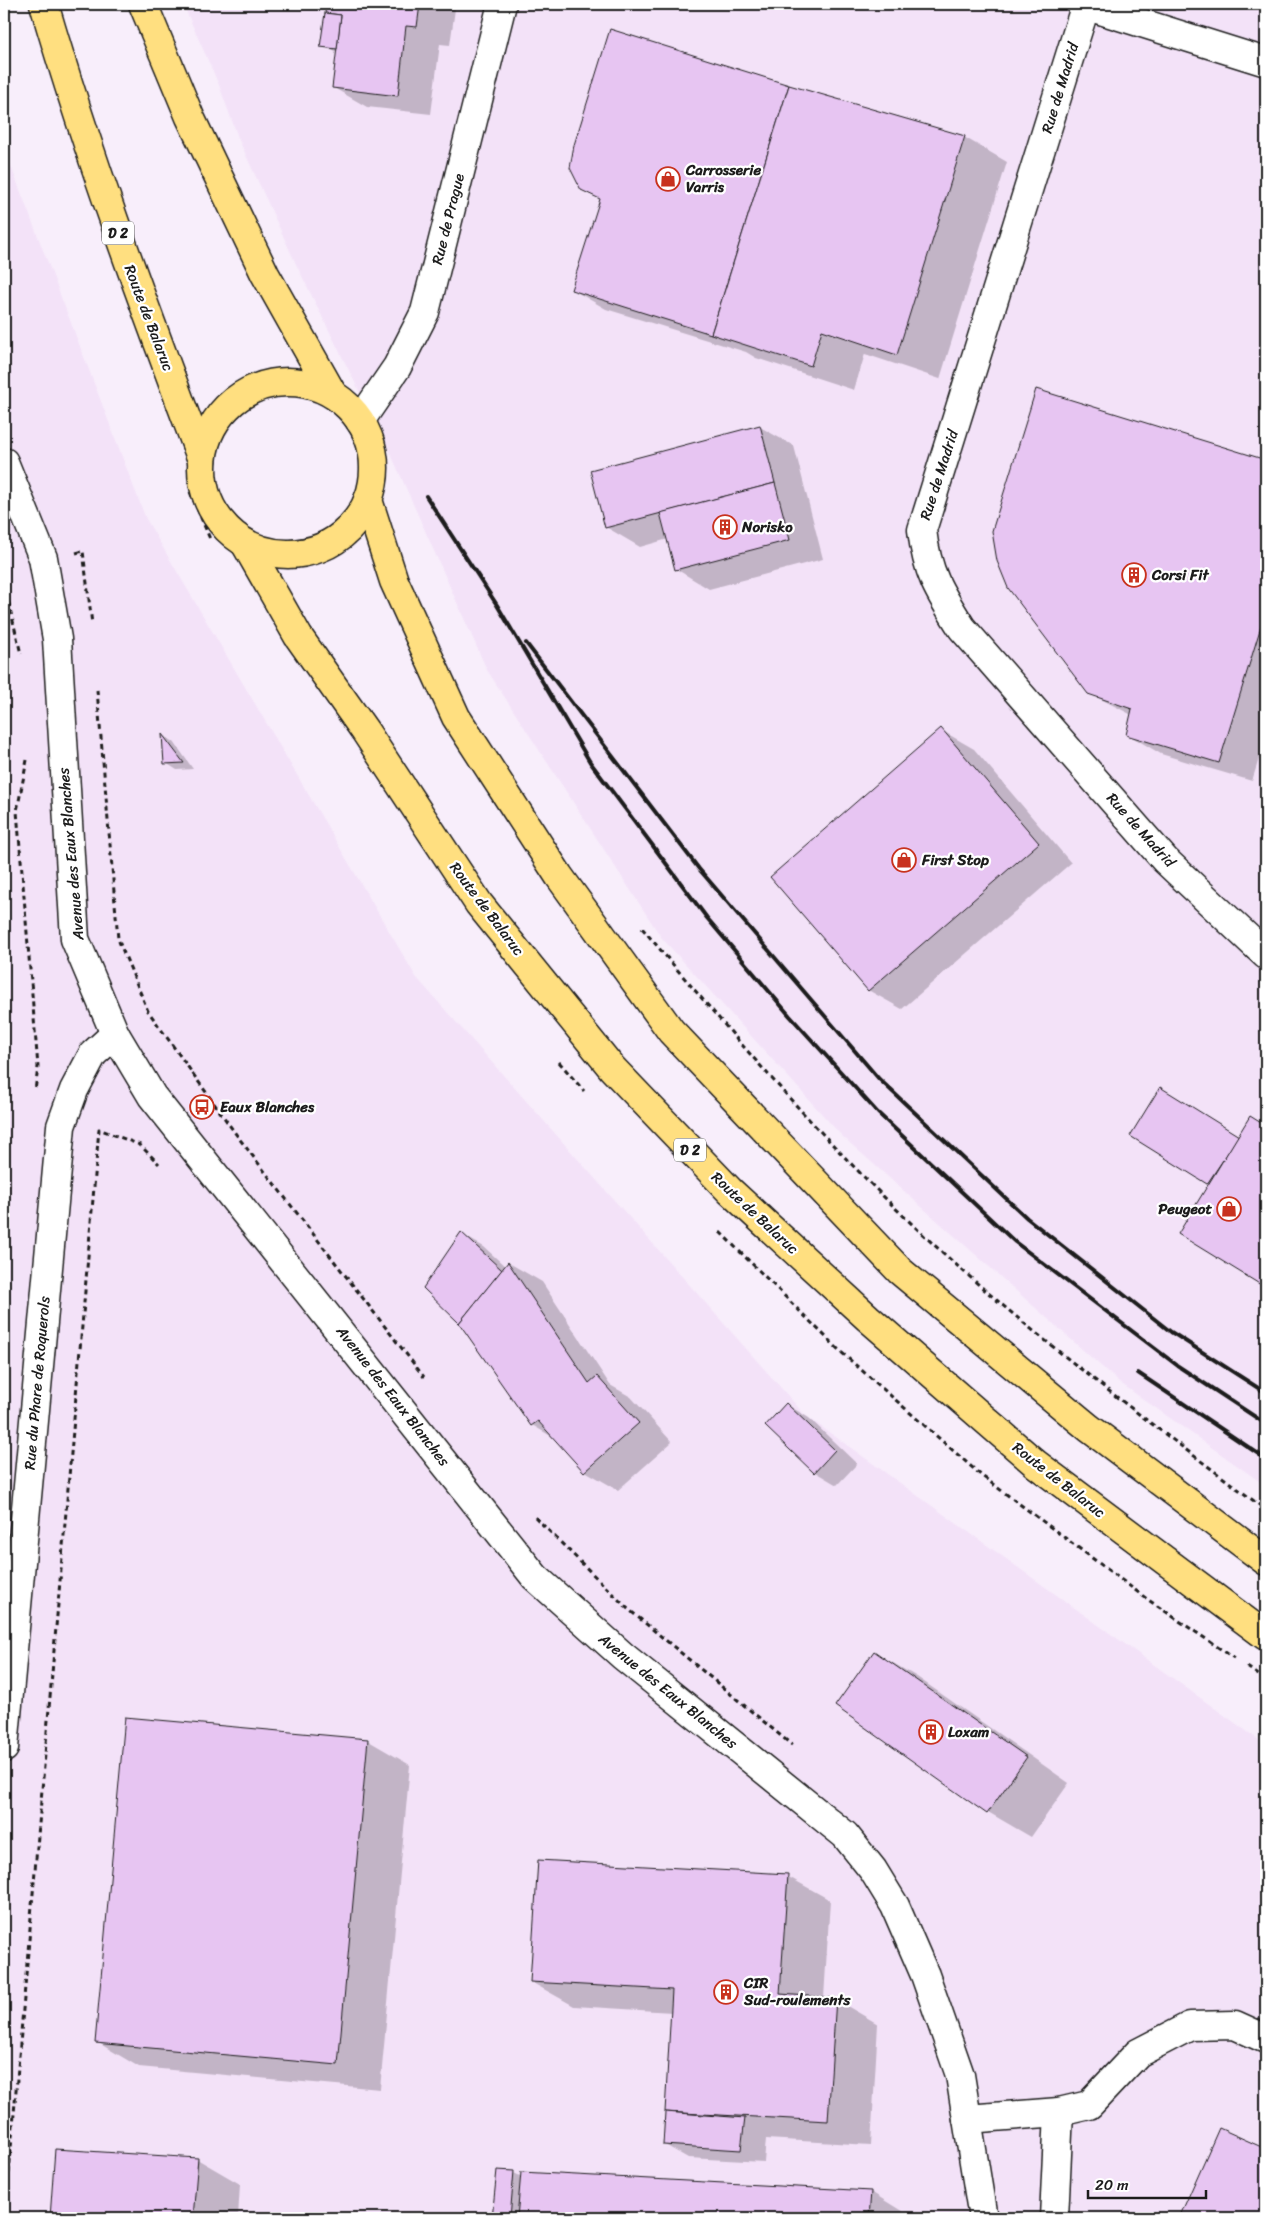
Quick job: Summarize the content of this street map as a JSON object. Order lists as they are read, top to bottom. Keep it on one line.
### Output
{"streets":{"main road":["D 2","Route de Balaruc"],"street":["Rue de Madrid","Rue de Prague","Avenue des Eaux Blanches","Rue du Phare de Roquerols"]},"crossings":[["Rue de Prague","D 2"],["Rue de Prague","Route de Balaruc"],["D 2","Route de Balaruc"],["Avenue des Eaux Blanches","Rue du Phare de Roquerols"]],"places":{"shop":["Carrosserie Varris","First Stop","Peugeot"],"building":["Norisko","Corsi Fit","Loxam","CIR Sud-roulements"],"bus stop":["Eaux Blanches"]},"scale_bar":"20 m"}
